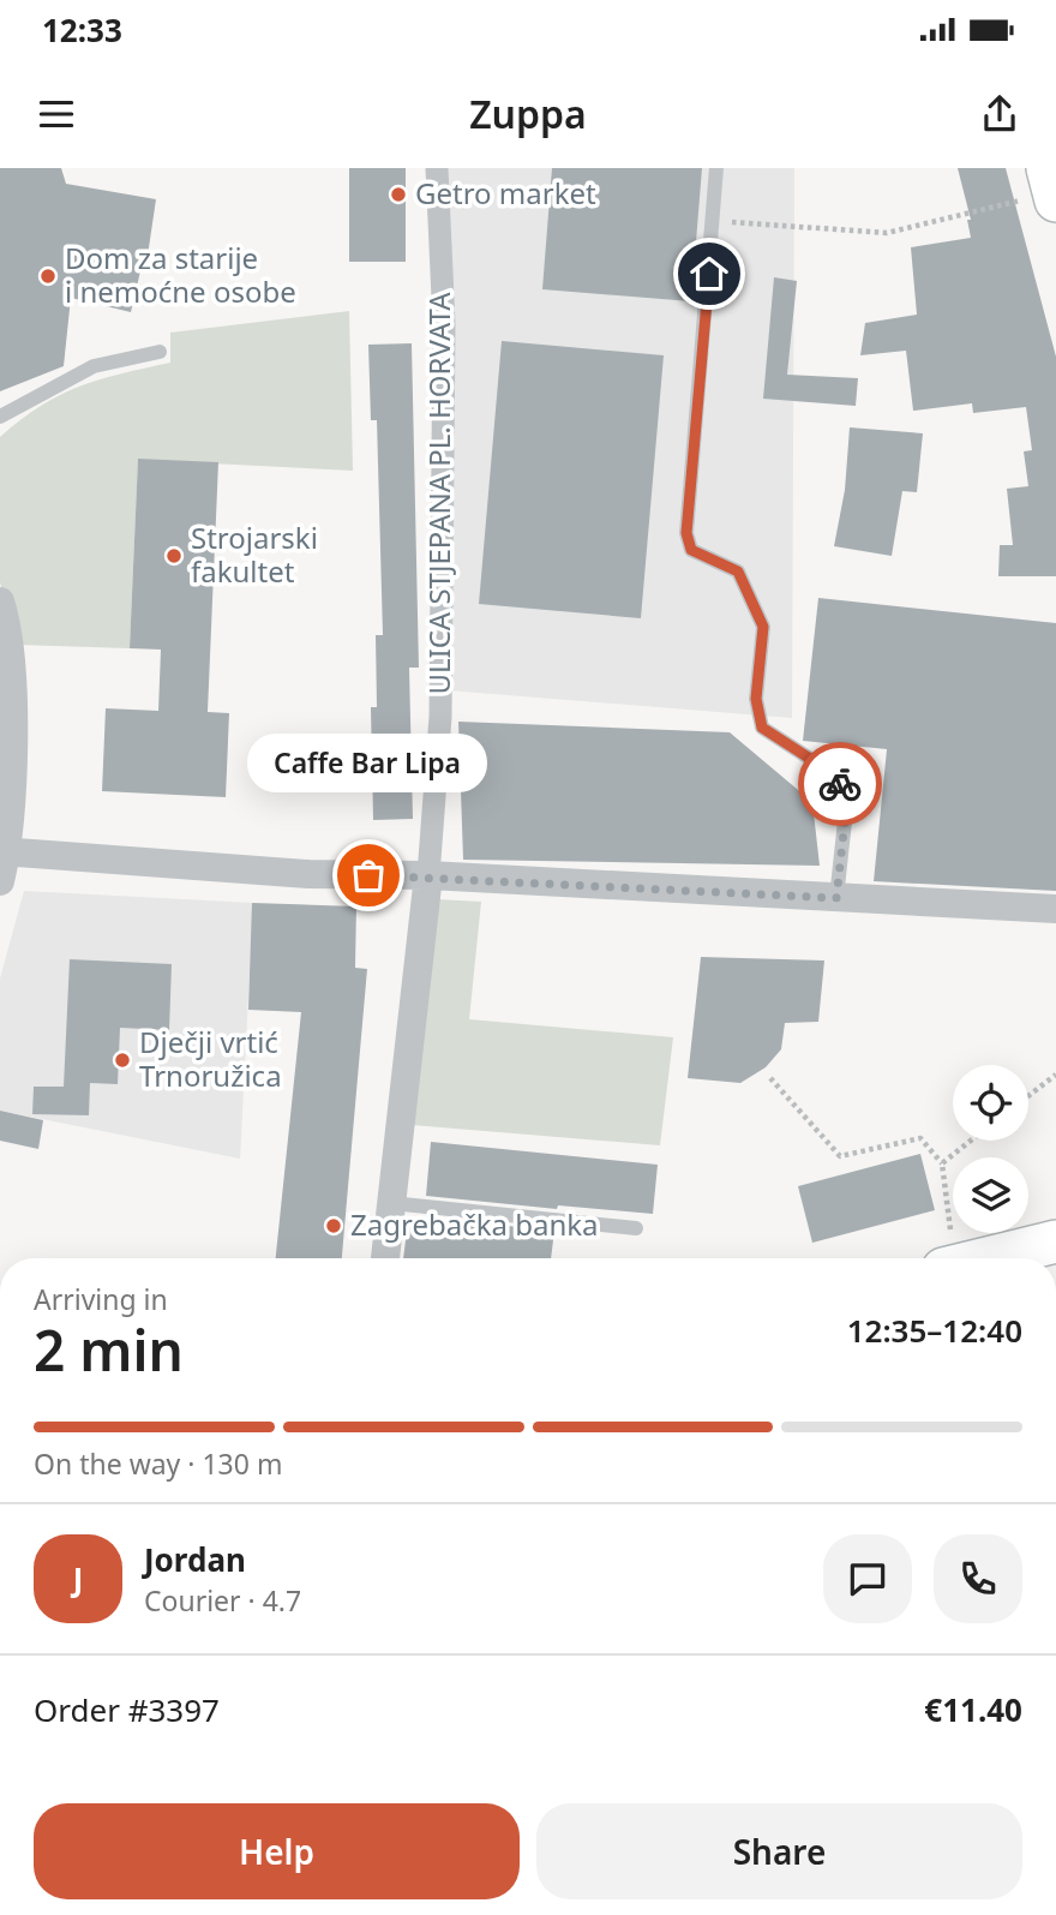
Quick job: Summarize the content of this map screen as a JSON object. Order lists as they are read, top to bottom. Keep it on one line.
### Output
{"streets":{"street":["ULICA STJEPANA PL. HORVATA"]},"places":["Getro market","Dom za starije i nemoćne osobe","Strojarski fakultet","Caffe Bar Lipa","Dječji vrtić Trnoružica","Zagrebačka banka"],"page":{"status":"12:33","header":"Zuppa","bubble":"Caffe Bar Lipa","heading":["2 min","Arriving in","12:35–12:40"],"panel":["Jordan","Courier · 4.7","Order #3397","€11.40"],"bar":"On the way · 130 m","round":"J","buttons":["Help","Share"]}}
